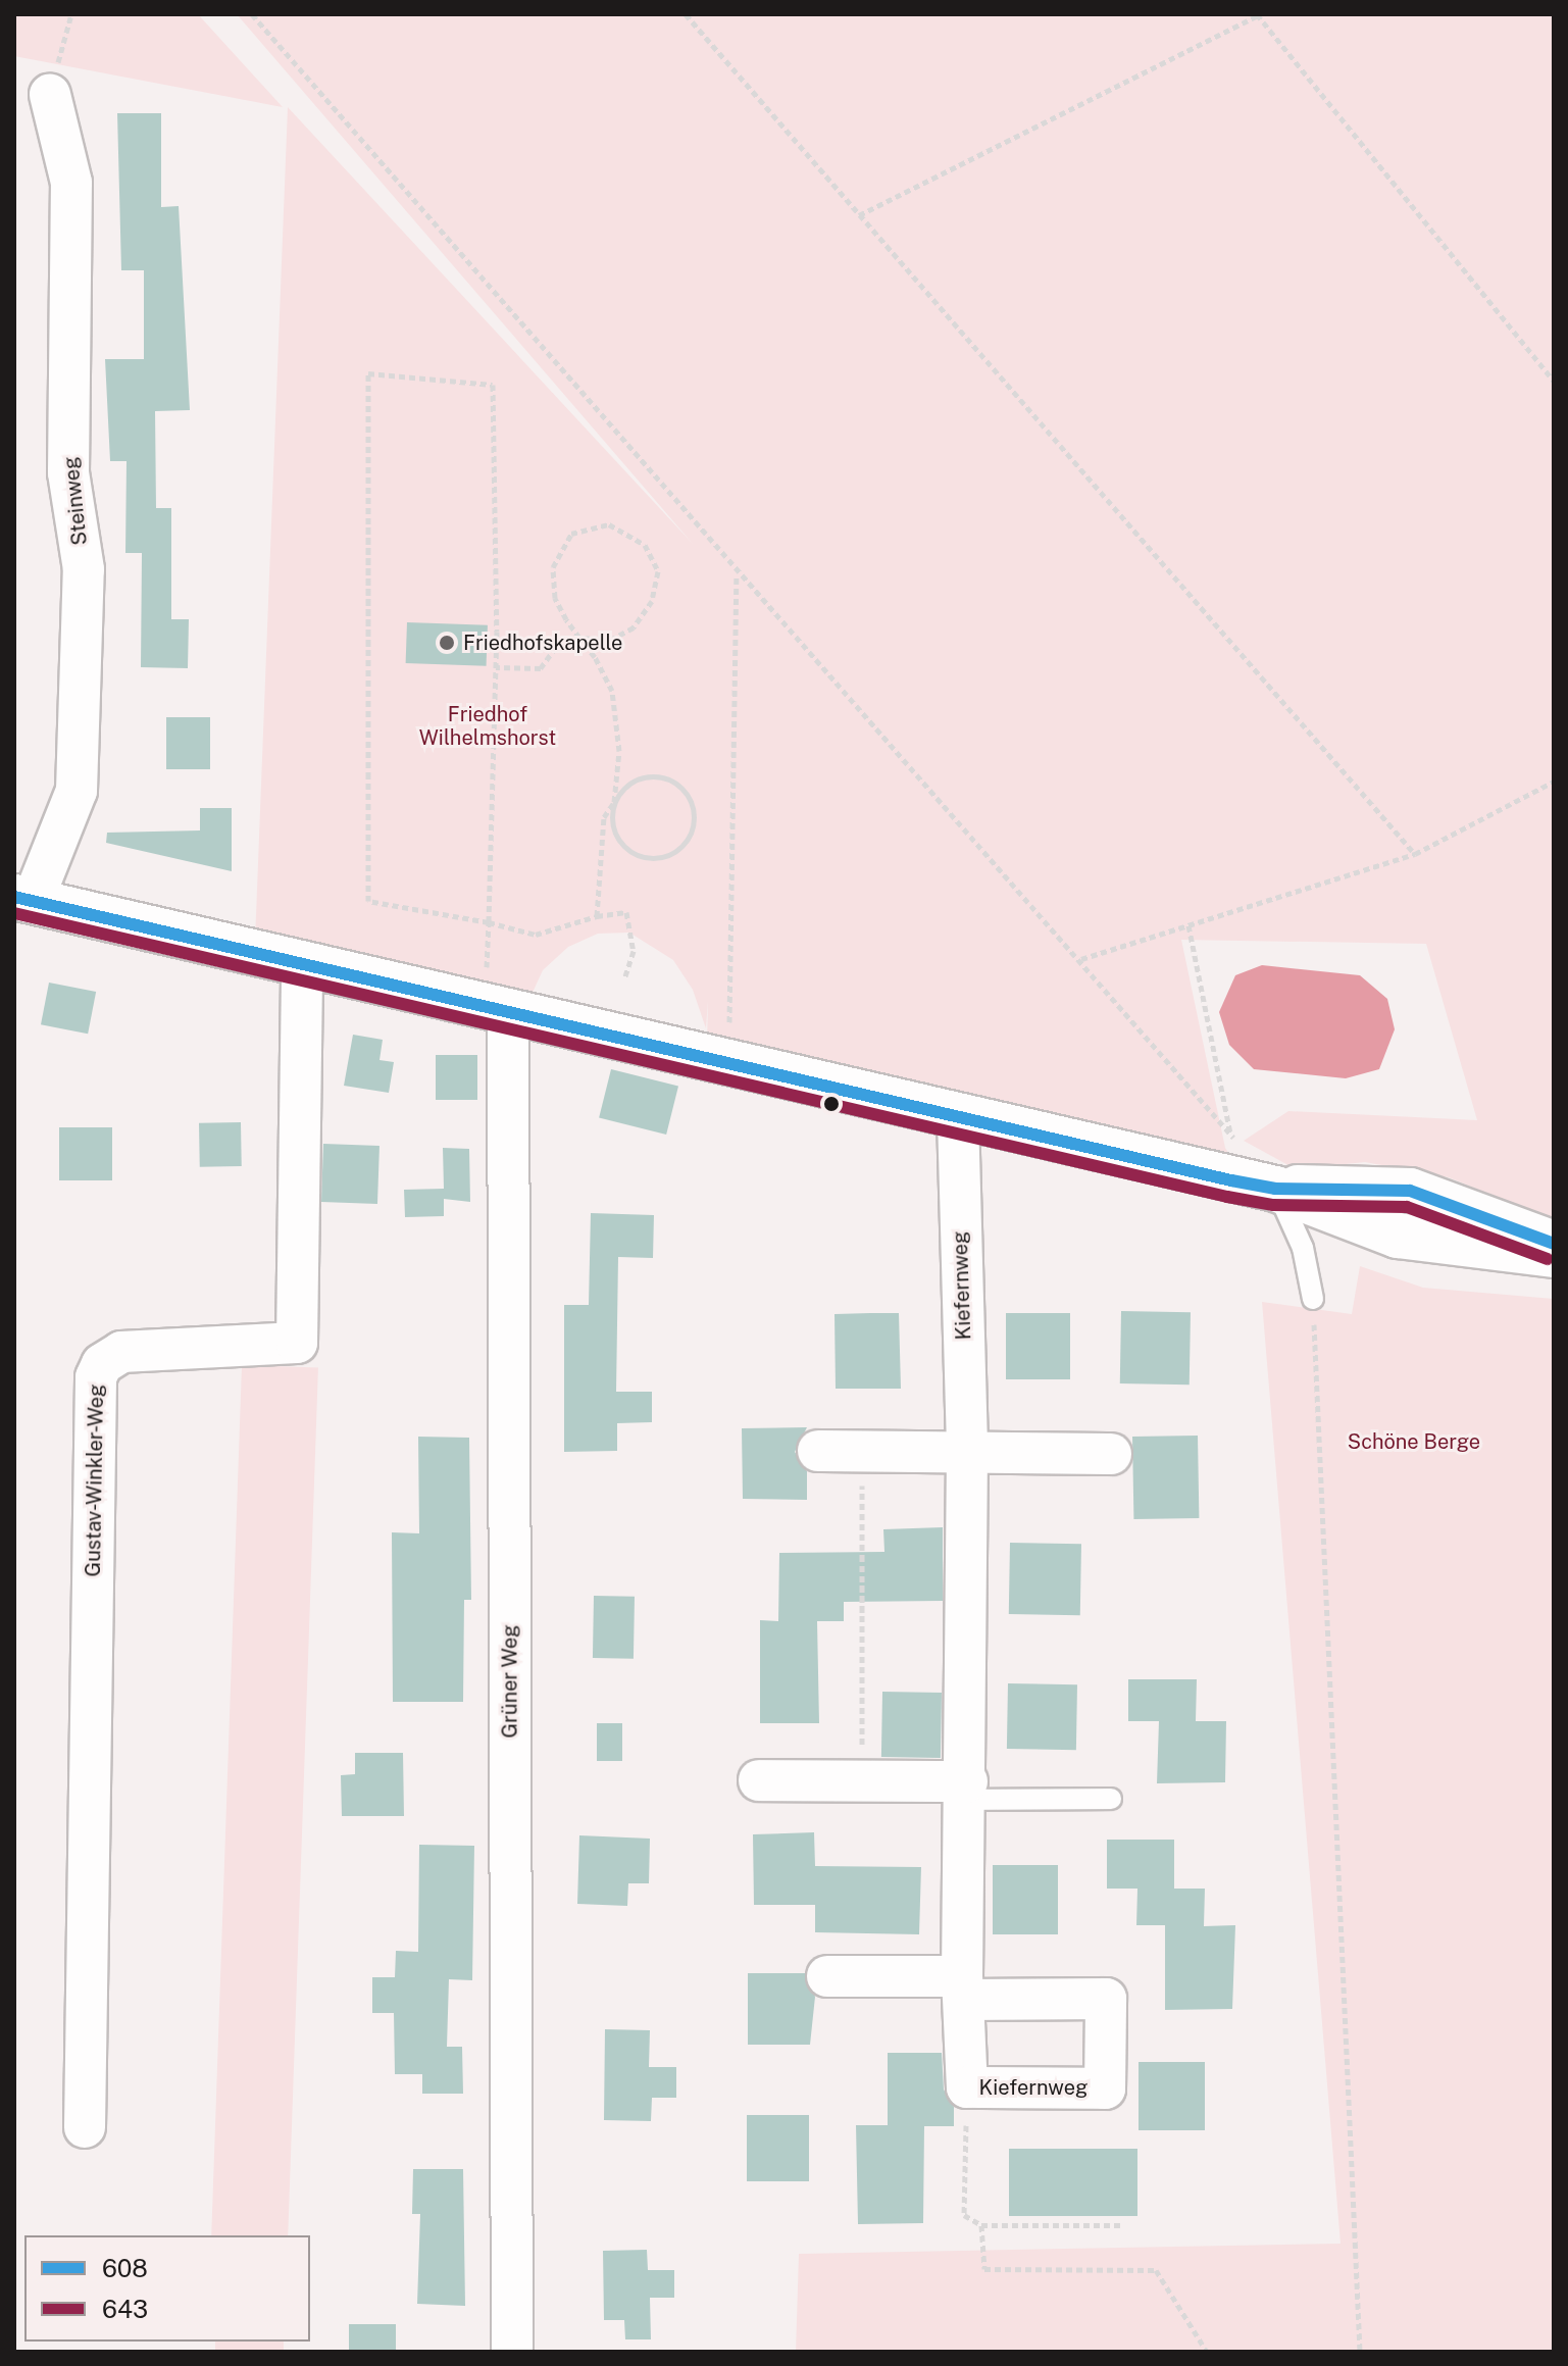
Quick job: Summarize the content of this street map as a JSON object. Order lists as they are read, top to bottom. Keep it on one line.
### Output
{"streets":{"street":["Steinweg","Kiefernweg","Gustav-Winkler-Weg","Grüner Weg"]},"parks":["Friedhof Wilhelmshorst","Schöne Berge"],"places":["Friedhofskapelle"],"lines":["transit line 608","transit line 643"],"legend":["608","643"]}
